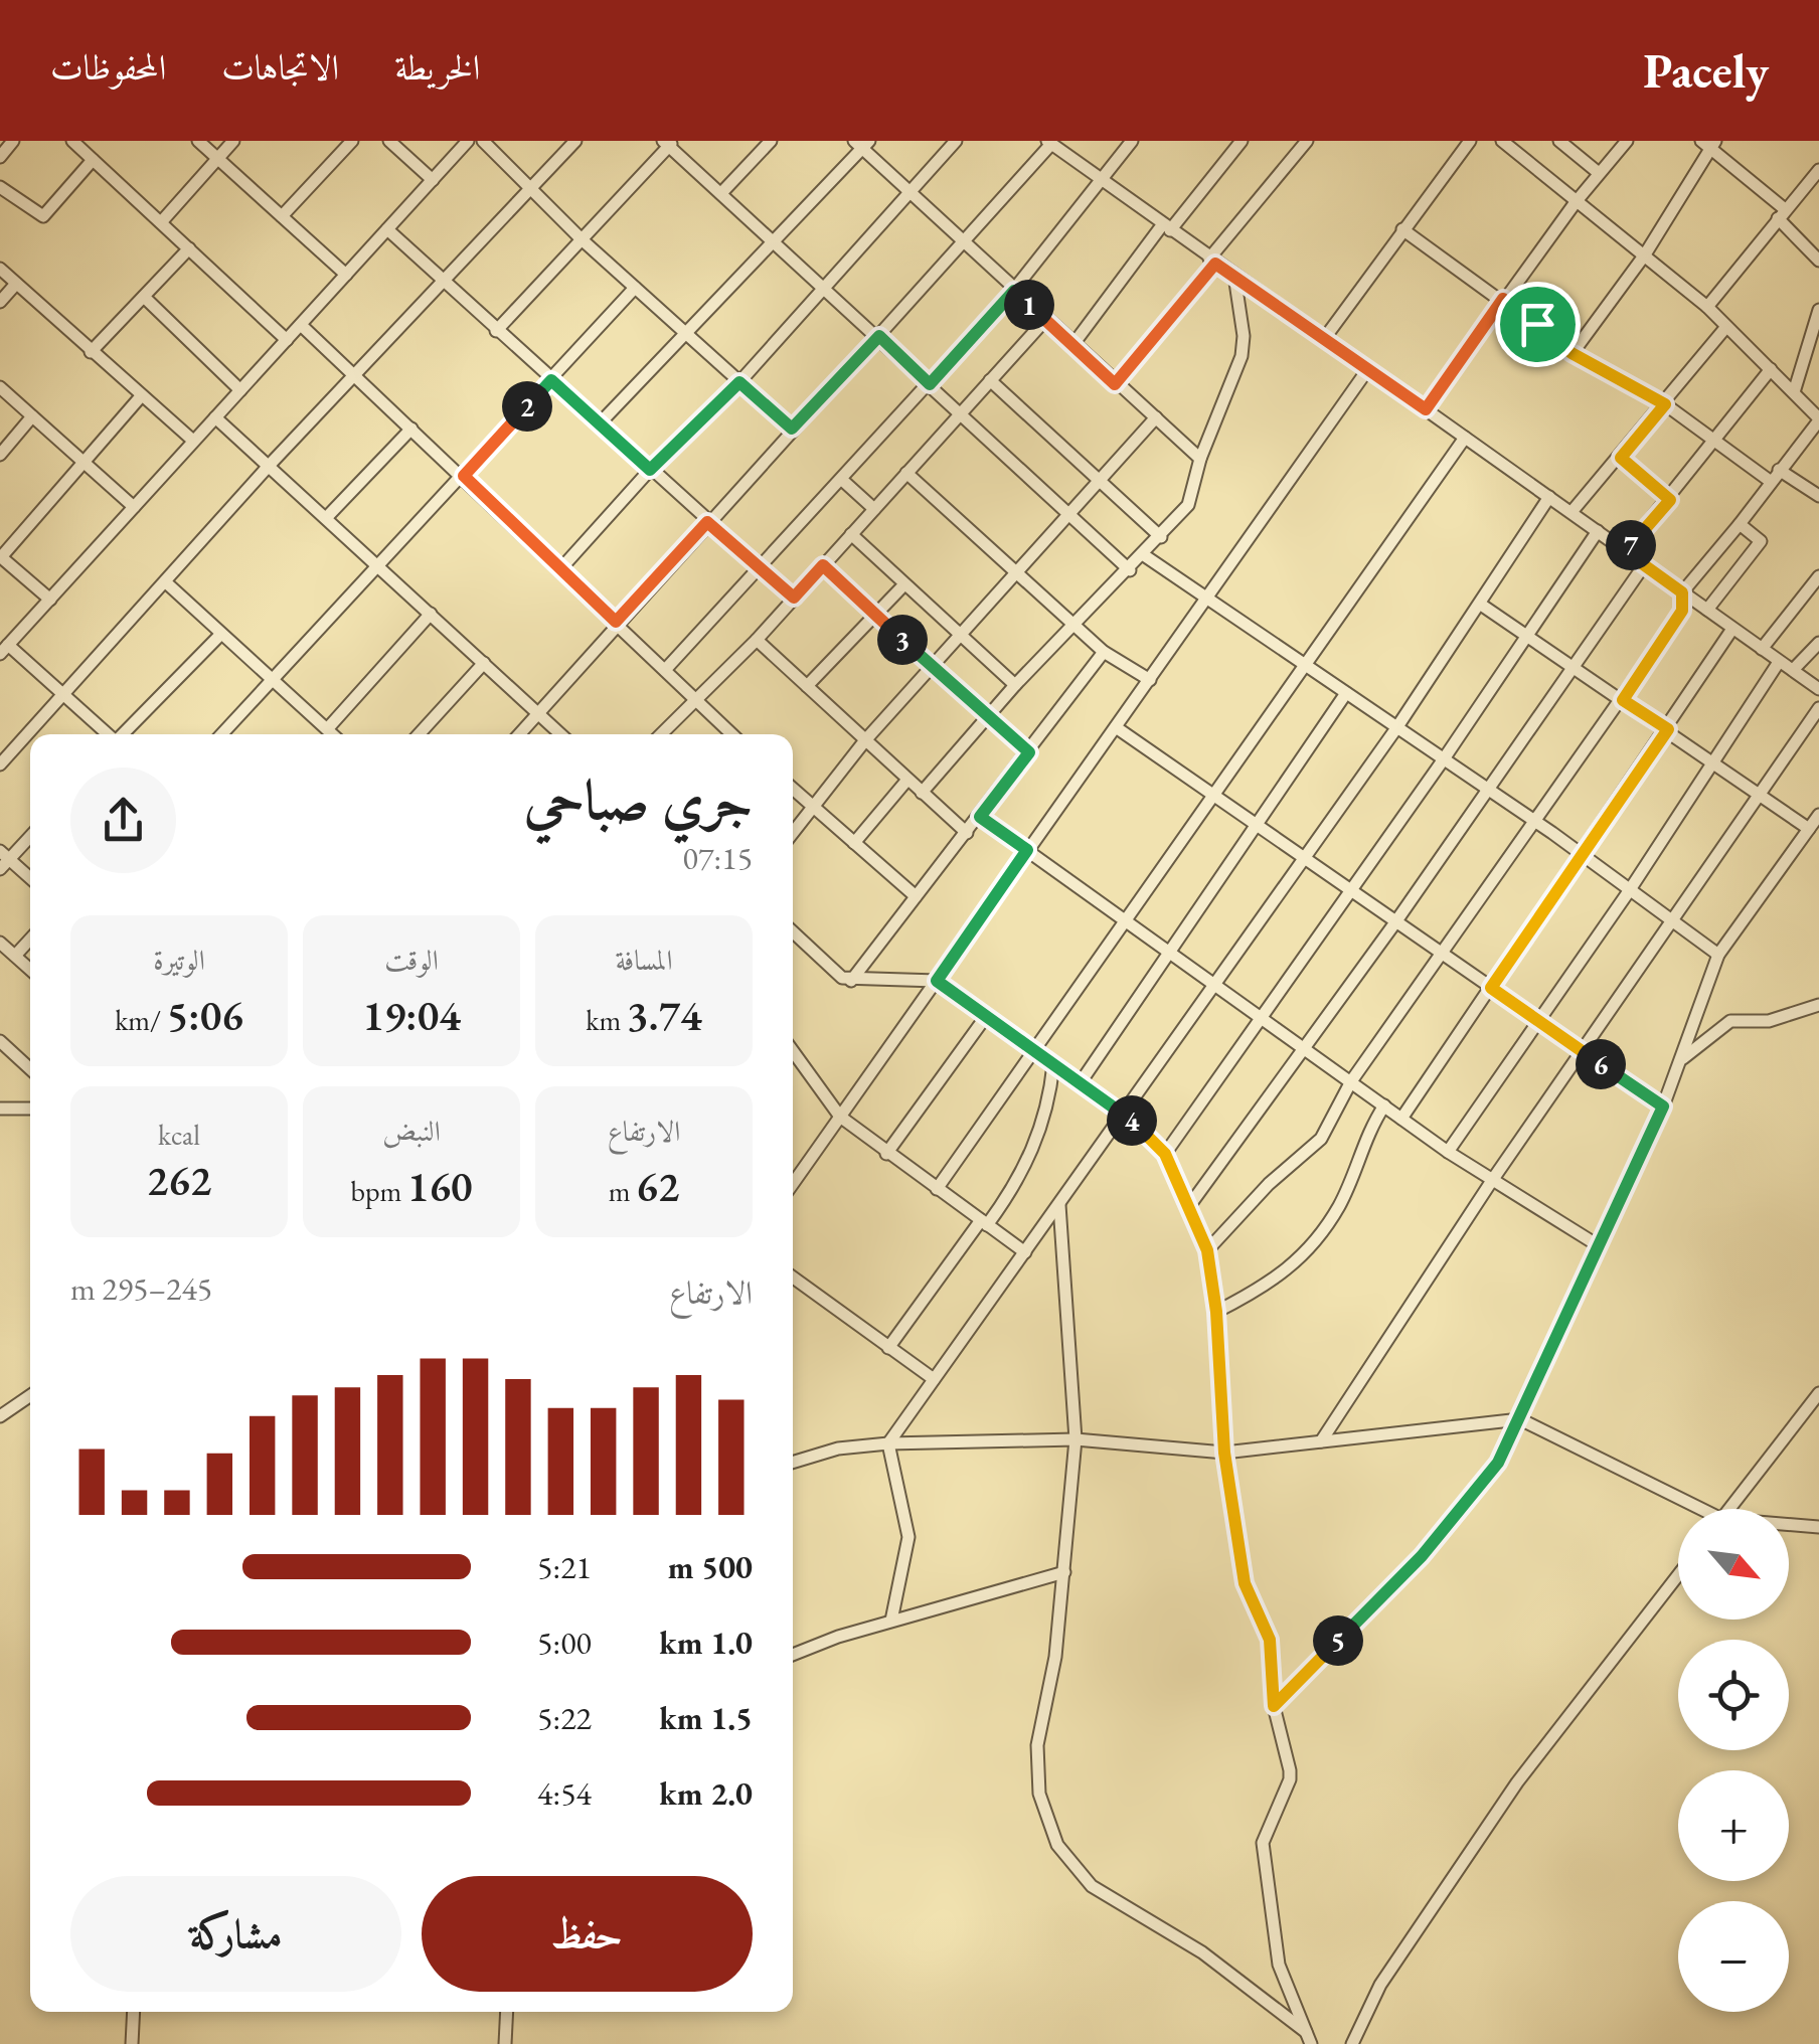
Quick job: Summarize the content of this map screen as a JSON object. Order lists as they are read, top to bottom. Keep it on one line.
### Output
{"north":"bottom right","page":{"header":"Pacely","nav":["الخريطة","الاتجاهات","المحفوظات"],"pins":["1","2","7","3","6","4","5"],"heading":["جري صباحي","07:15"],"stats":[["المسافة","3.74 km"],["الوقت","19:04"],["الوتيرة","5:06 /km"],["الارتفاع","62 m"],["النبض","160 bpm"],["kcal","262"]],"chart":["الارتفاع","245–295 m"],"map_buttons":["+","−"],"list":[{"name":"500 m","note":"5:21"},{"name":"1.0 km","note":"5:00"},{"name":"1.5 km","note":"5:22"},{"name":"2.0 km","note":"4:54"}],"buttons":["حفظ","مشاركة"]}}
